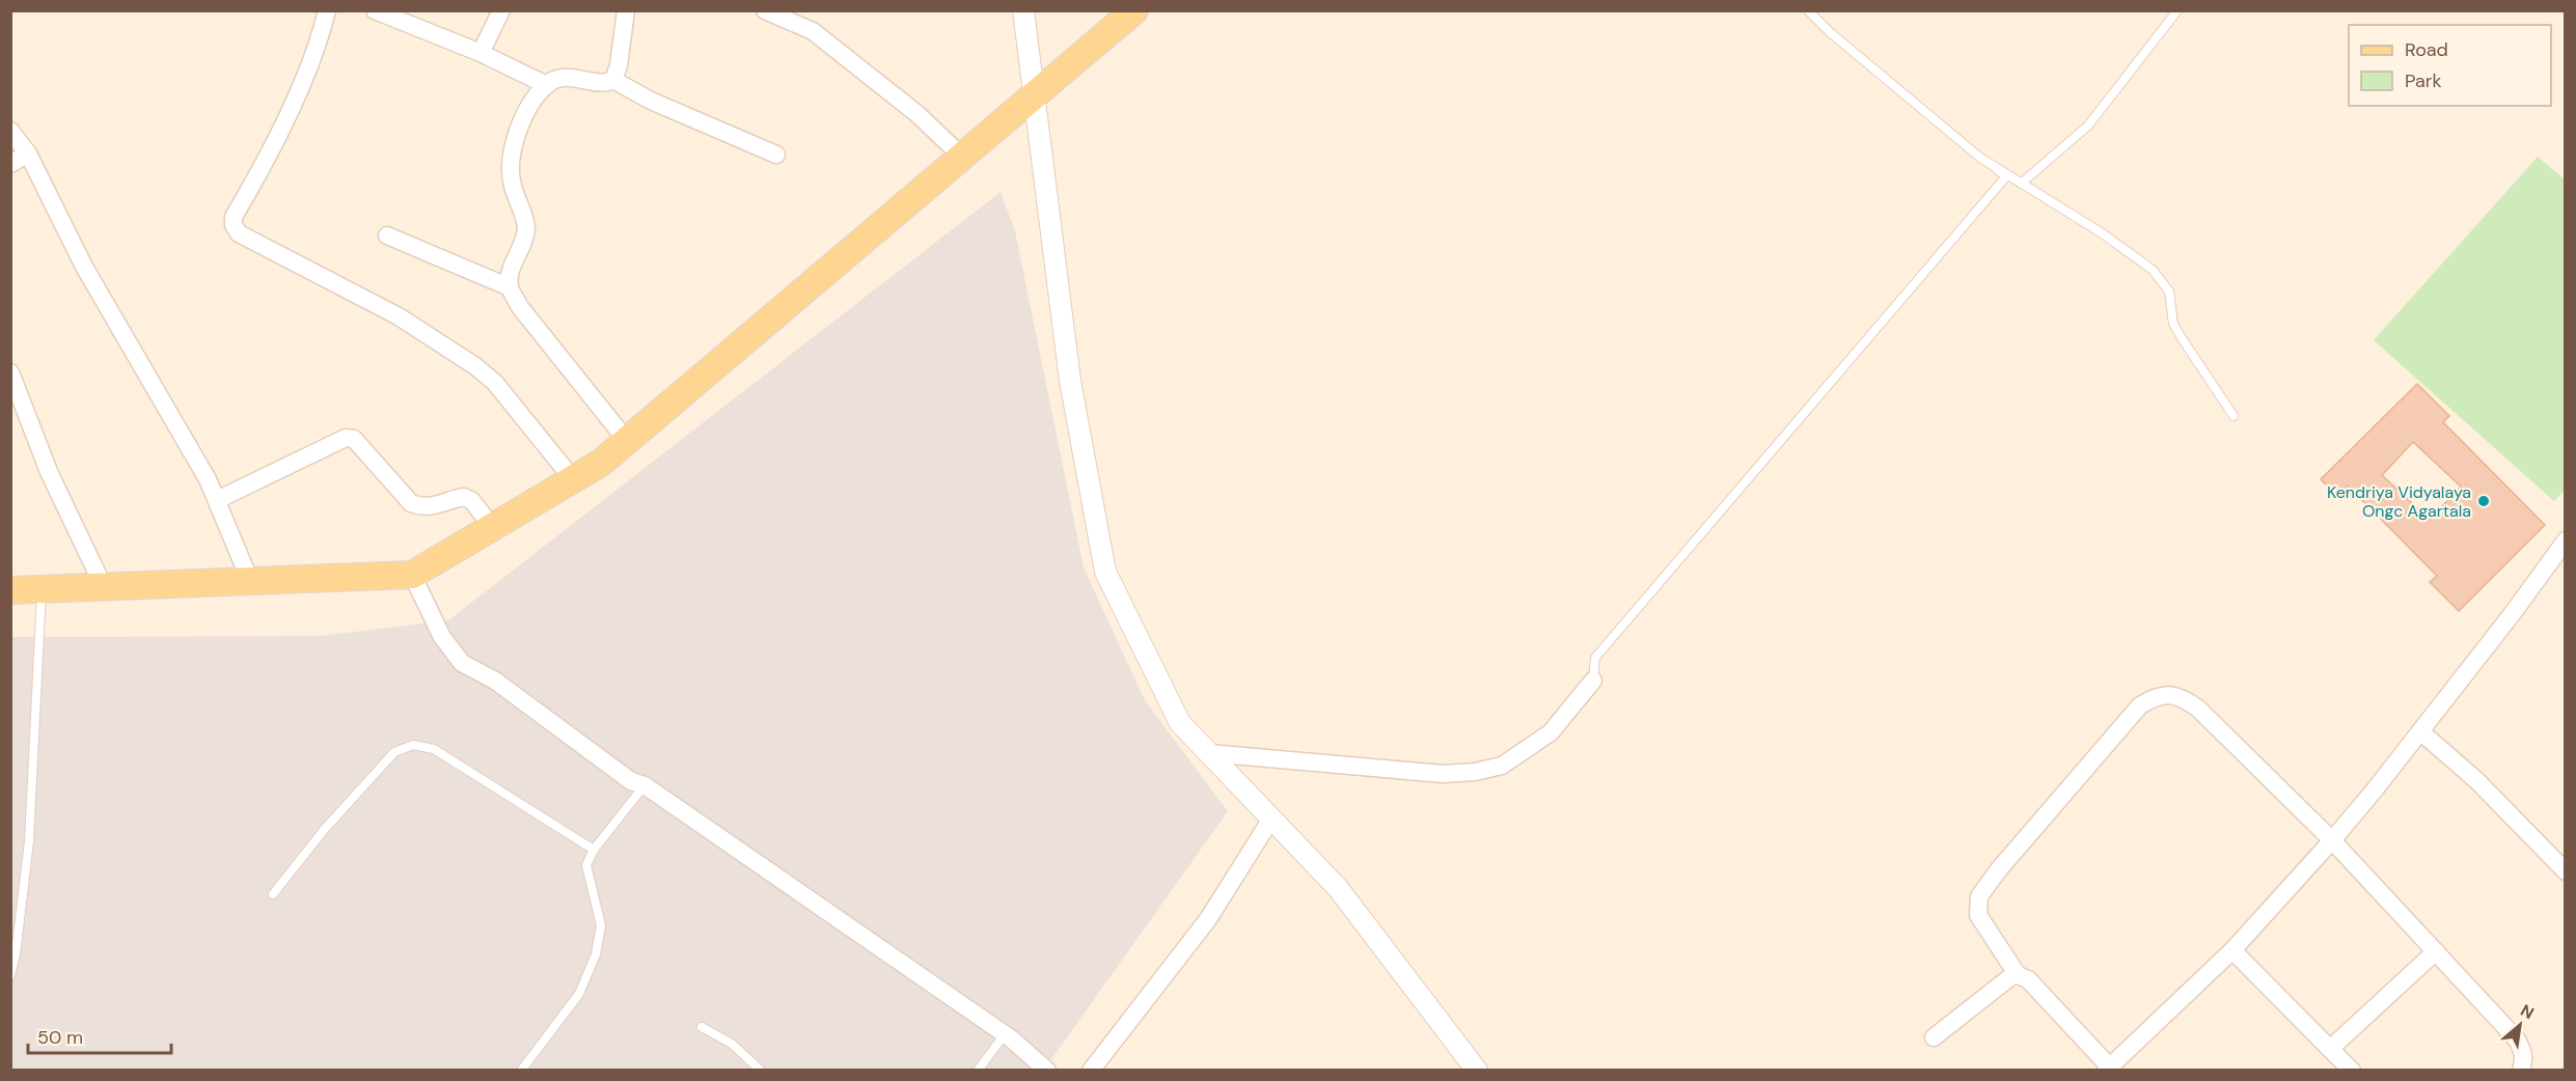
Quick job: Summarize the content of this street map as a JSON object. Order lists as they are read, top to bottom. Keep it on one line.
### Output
{"places":["Kendriya Vidyalaya Ongc Agartala"],"legend":["Road","Park"],"scale_bar":"50 m","north":"top right"}
